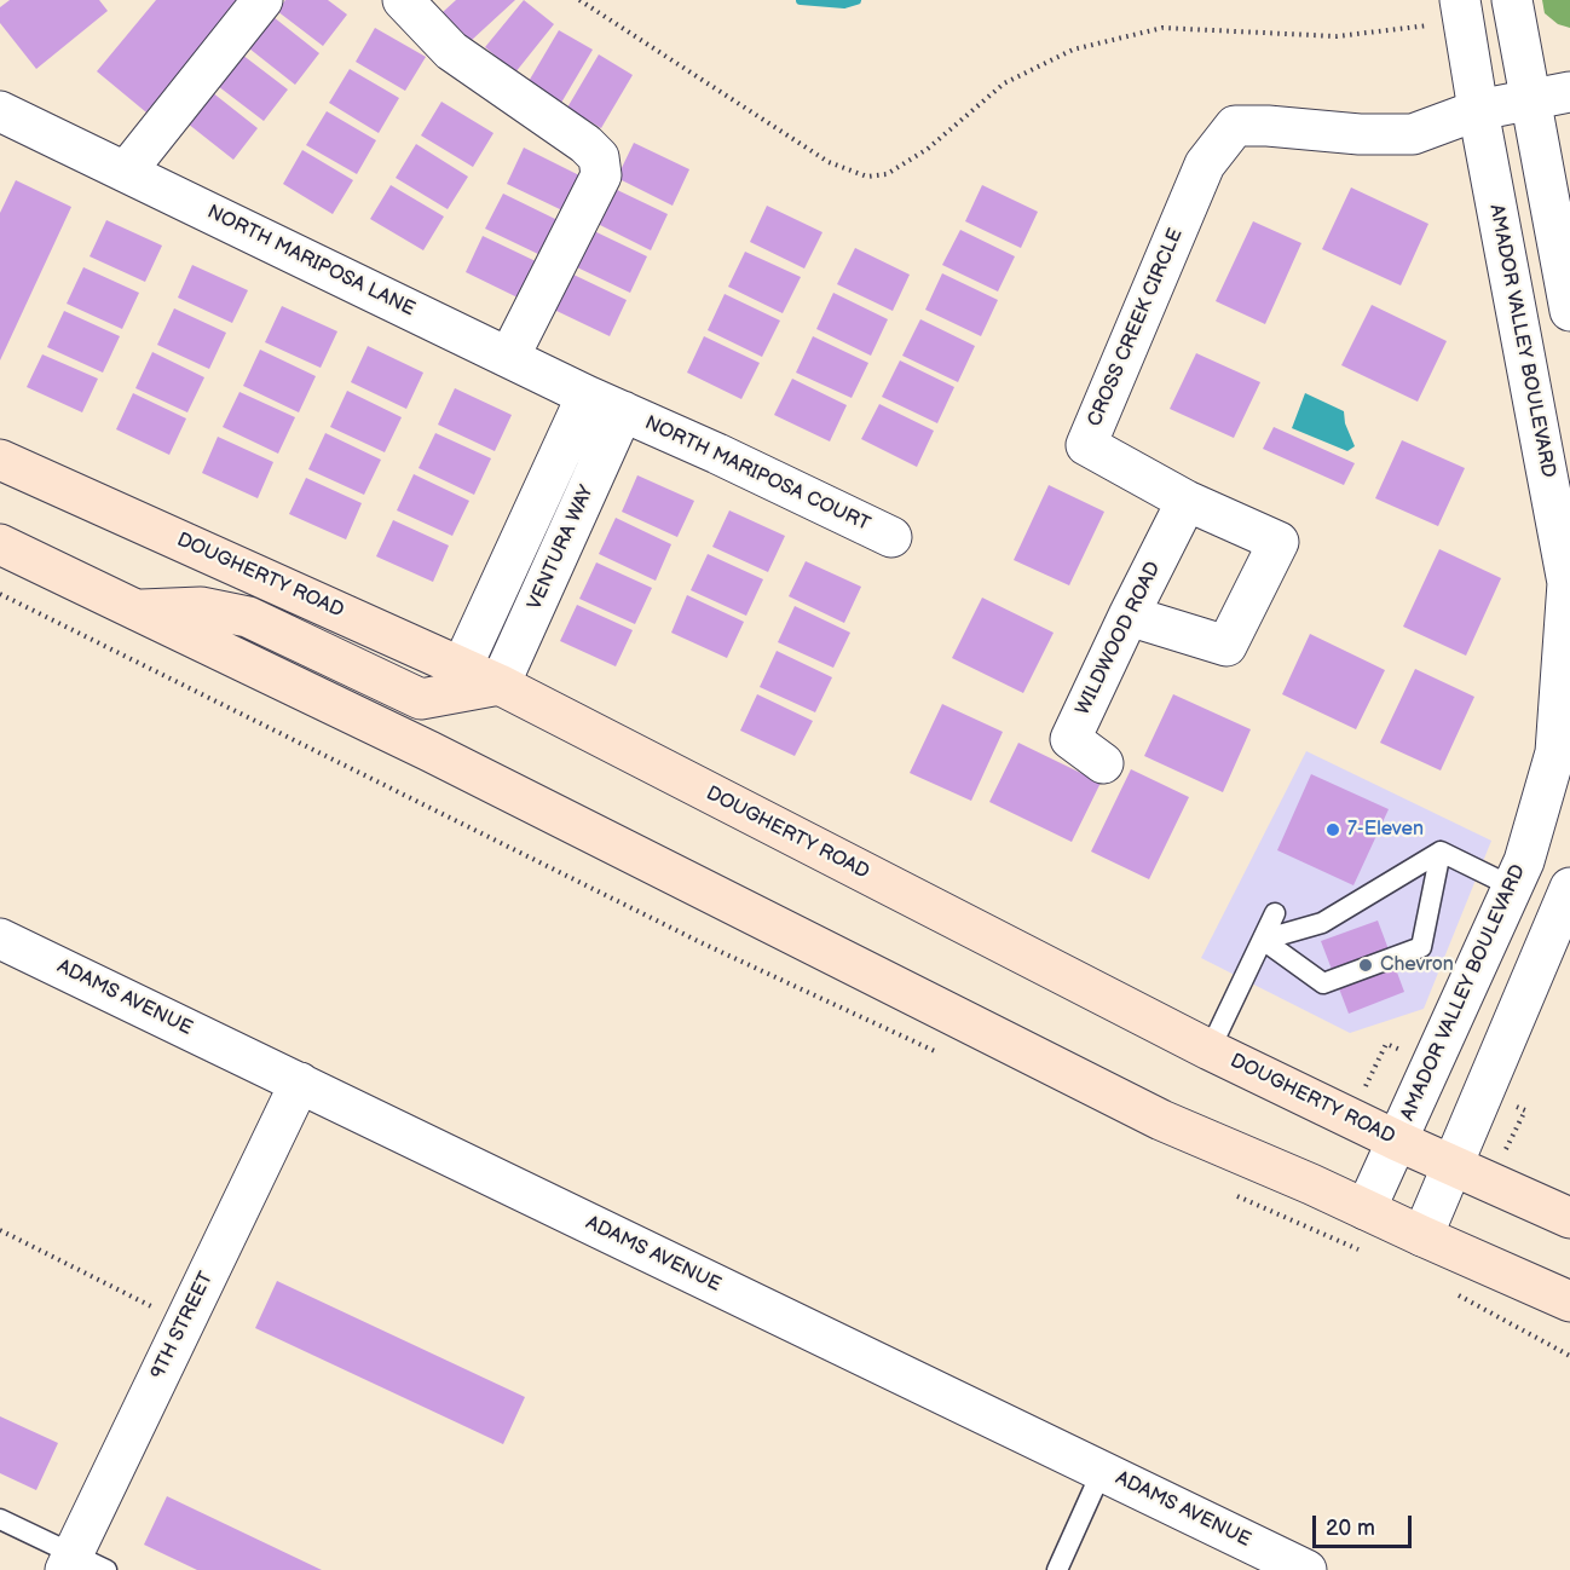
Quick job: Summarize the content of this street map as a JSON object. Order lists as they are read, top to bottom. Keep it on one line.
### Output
{"streets":{"main road":["DOUGHERTY ROAD"],"street":["NORTH MARIPOSA LANE","CROSS CREEK CIRCLE","AMADOR VALLEY BOULEVARD","NORTH MARIPOSA COURT","VENTURA WAY","WILDWOOD ROAD","ADAMS AVENUE","9TH STREET"]},"crossings":[["NORTH MARIPOSA LANE","NORTH MARIPOSA COURT"],["NORTH MARIPOSA LANE","VENTURA WAY"],["CROSS CREEK CIRCLE","AMADOR VALLEY BOULEVARD"],["CROSS CREEK CIRCLE","WILDWOOD ROAD"],["AMADOR VALLEY BOULEVARD","DOUGHERTY ROAD"],["NORTH MARIPOSA COURT","VENTURA WAY"],["VENTURA WAY","DOUGHERTY ROAD"],["ADAMS AVENUE","9TH STREET"]],"places":["7-Eleven","Chevron"],"scale_bar":"20 m"}
